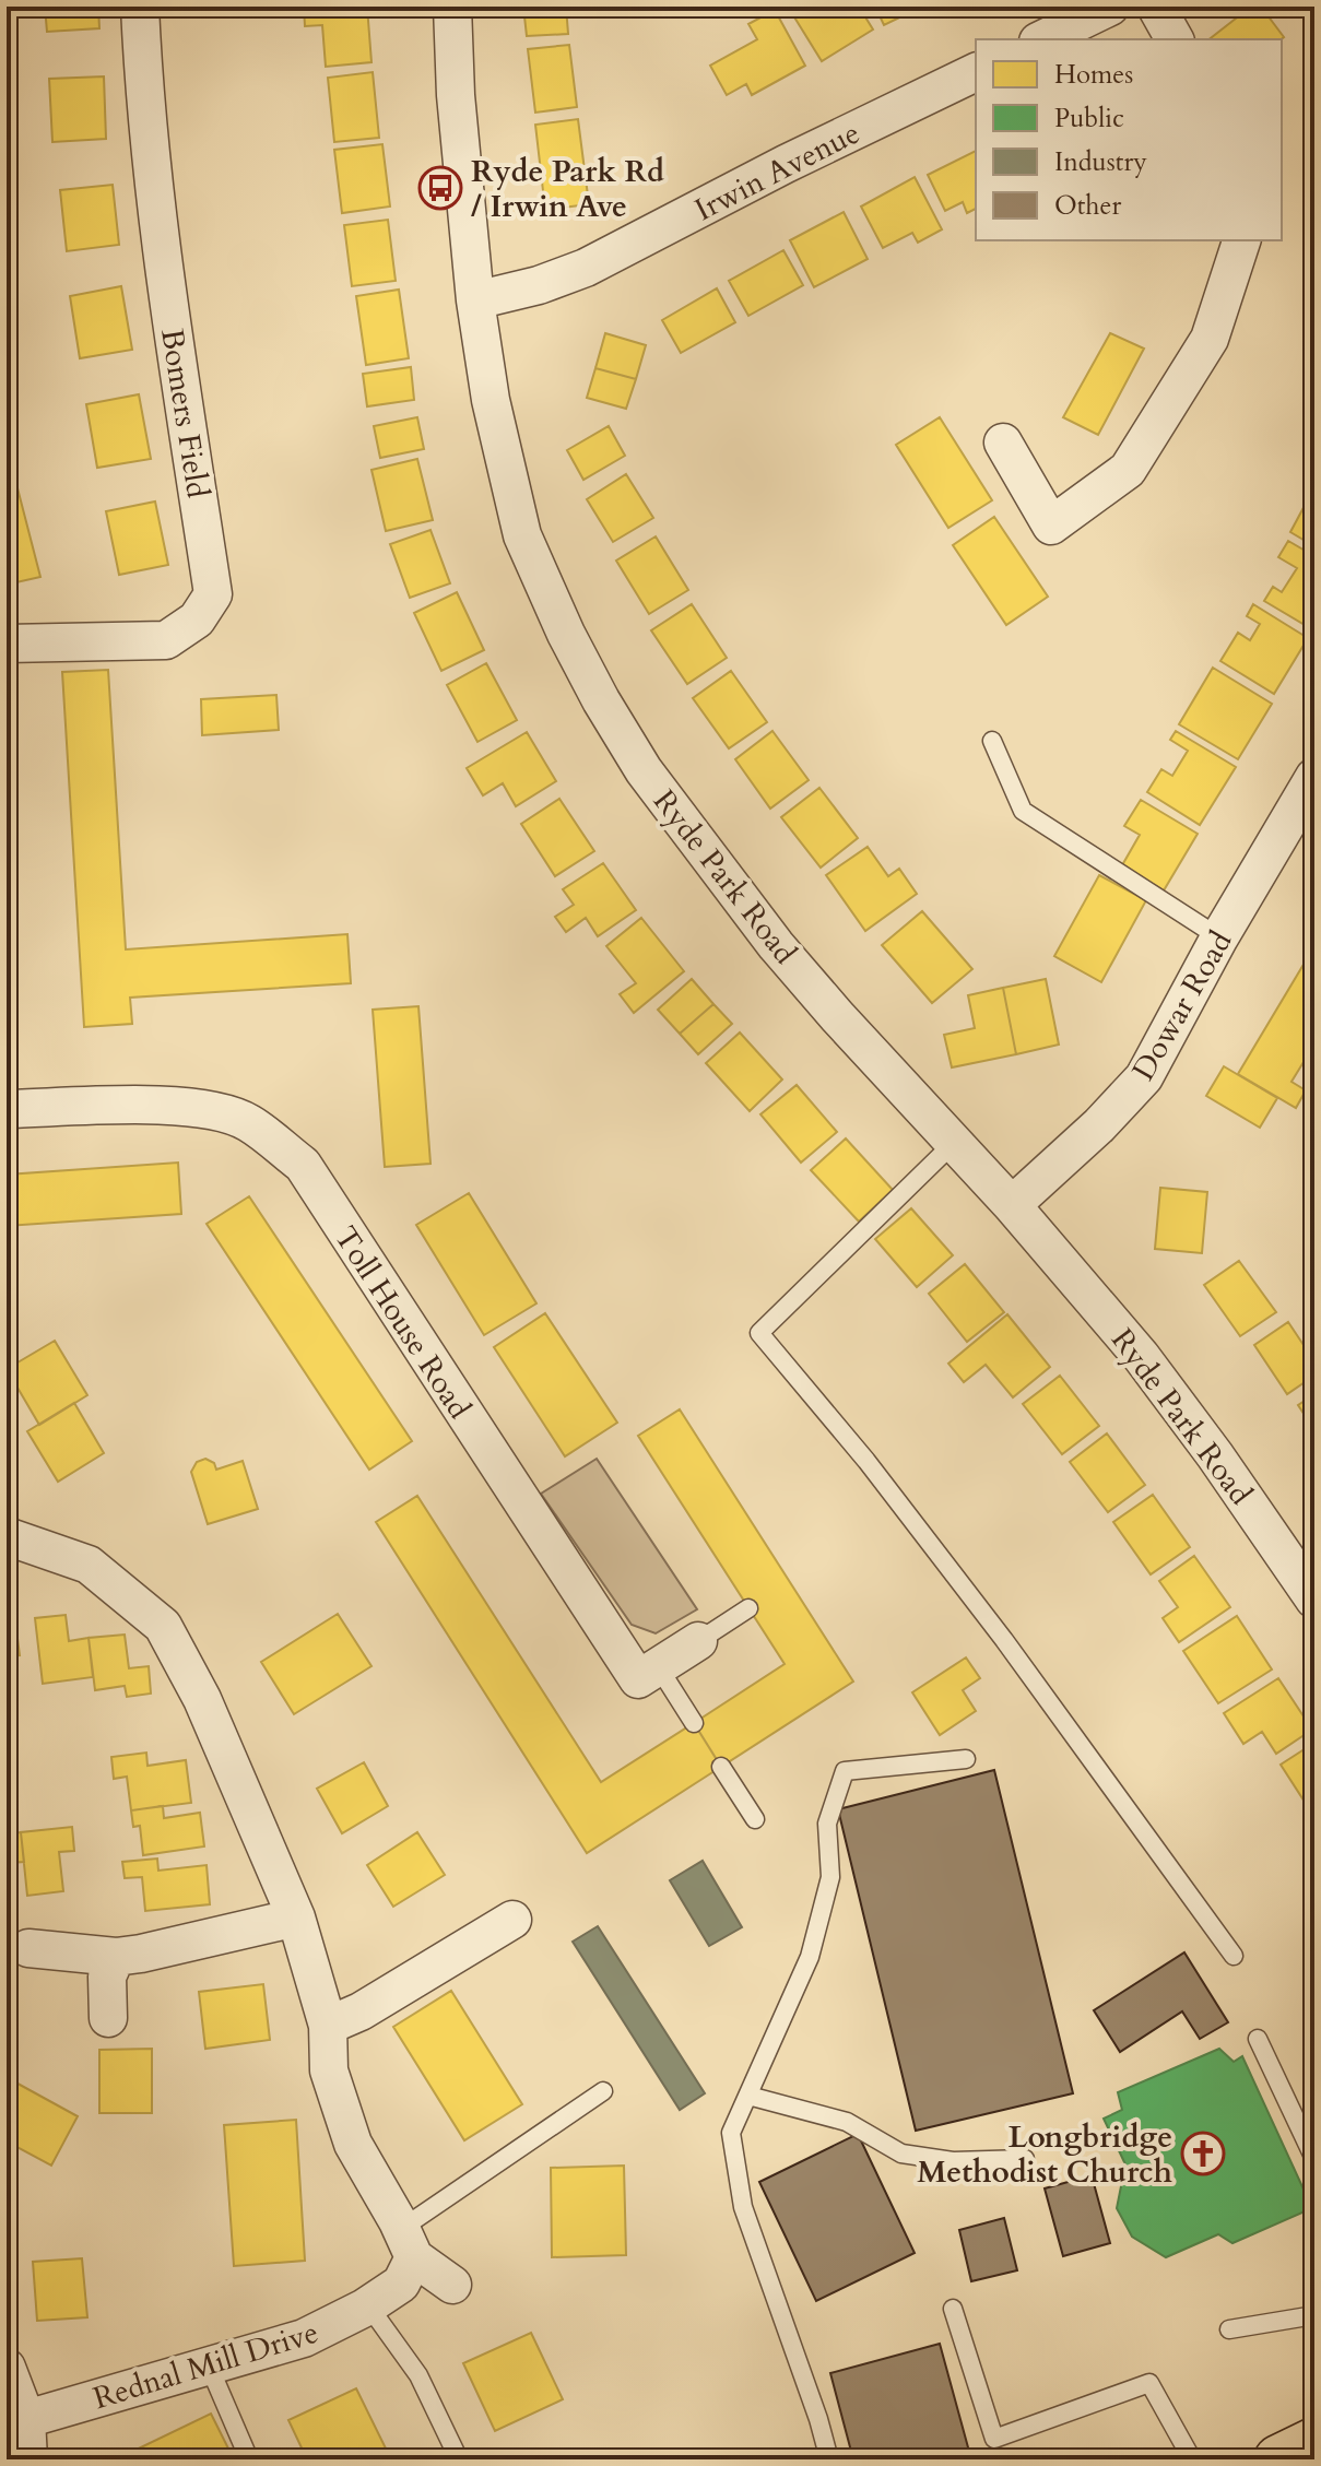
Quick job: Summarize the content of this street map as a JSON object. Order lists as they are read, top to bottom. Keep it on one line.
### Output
{"streets":{"street":["Irwin Avenue","Bomers Field","Ryde Park Road","Dowar Road","Toll House Road","Rednal Mill Drive"]},"crossings":[["Irwin Avenue","Ryde Park Road"],["Ryde Park Road","Dowar Road"]],"places":{"bus stop":["Ryde Park Rd / Irwin Ave"],"church":["Longbridge Methodist Church"]},"legend":["Homes","Public","Industry","Other"]}
